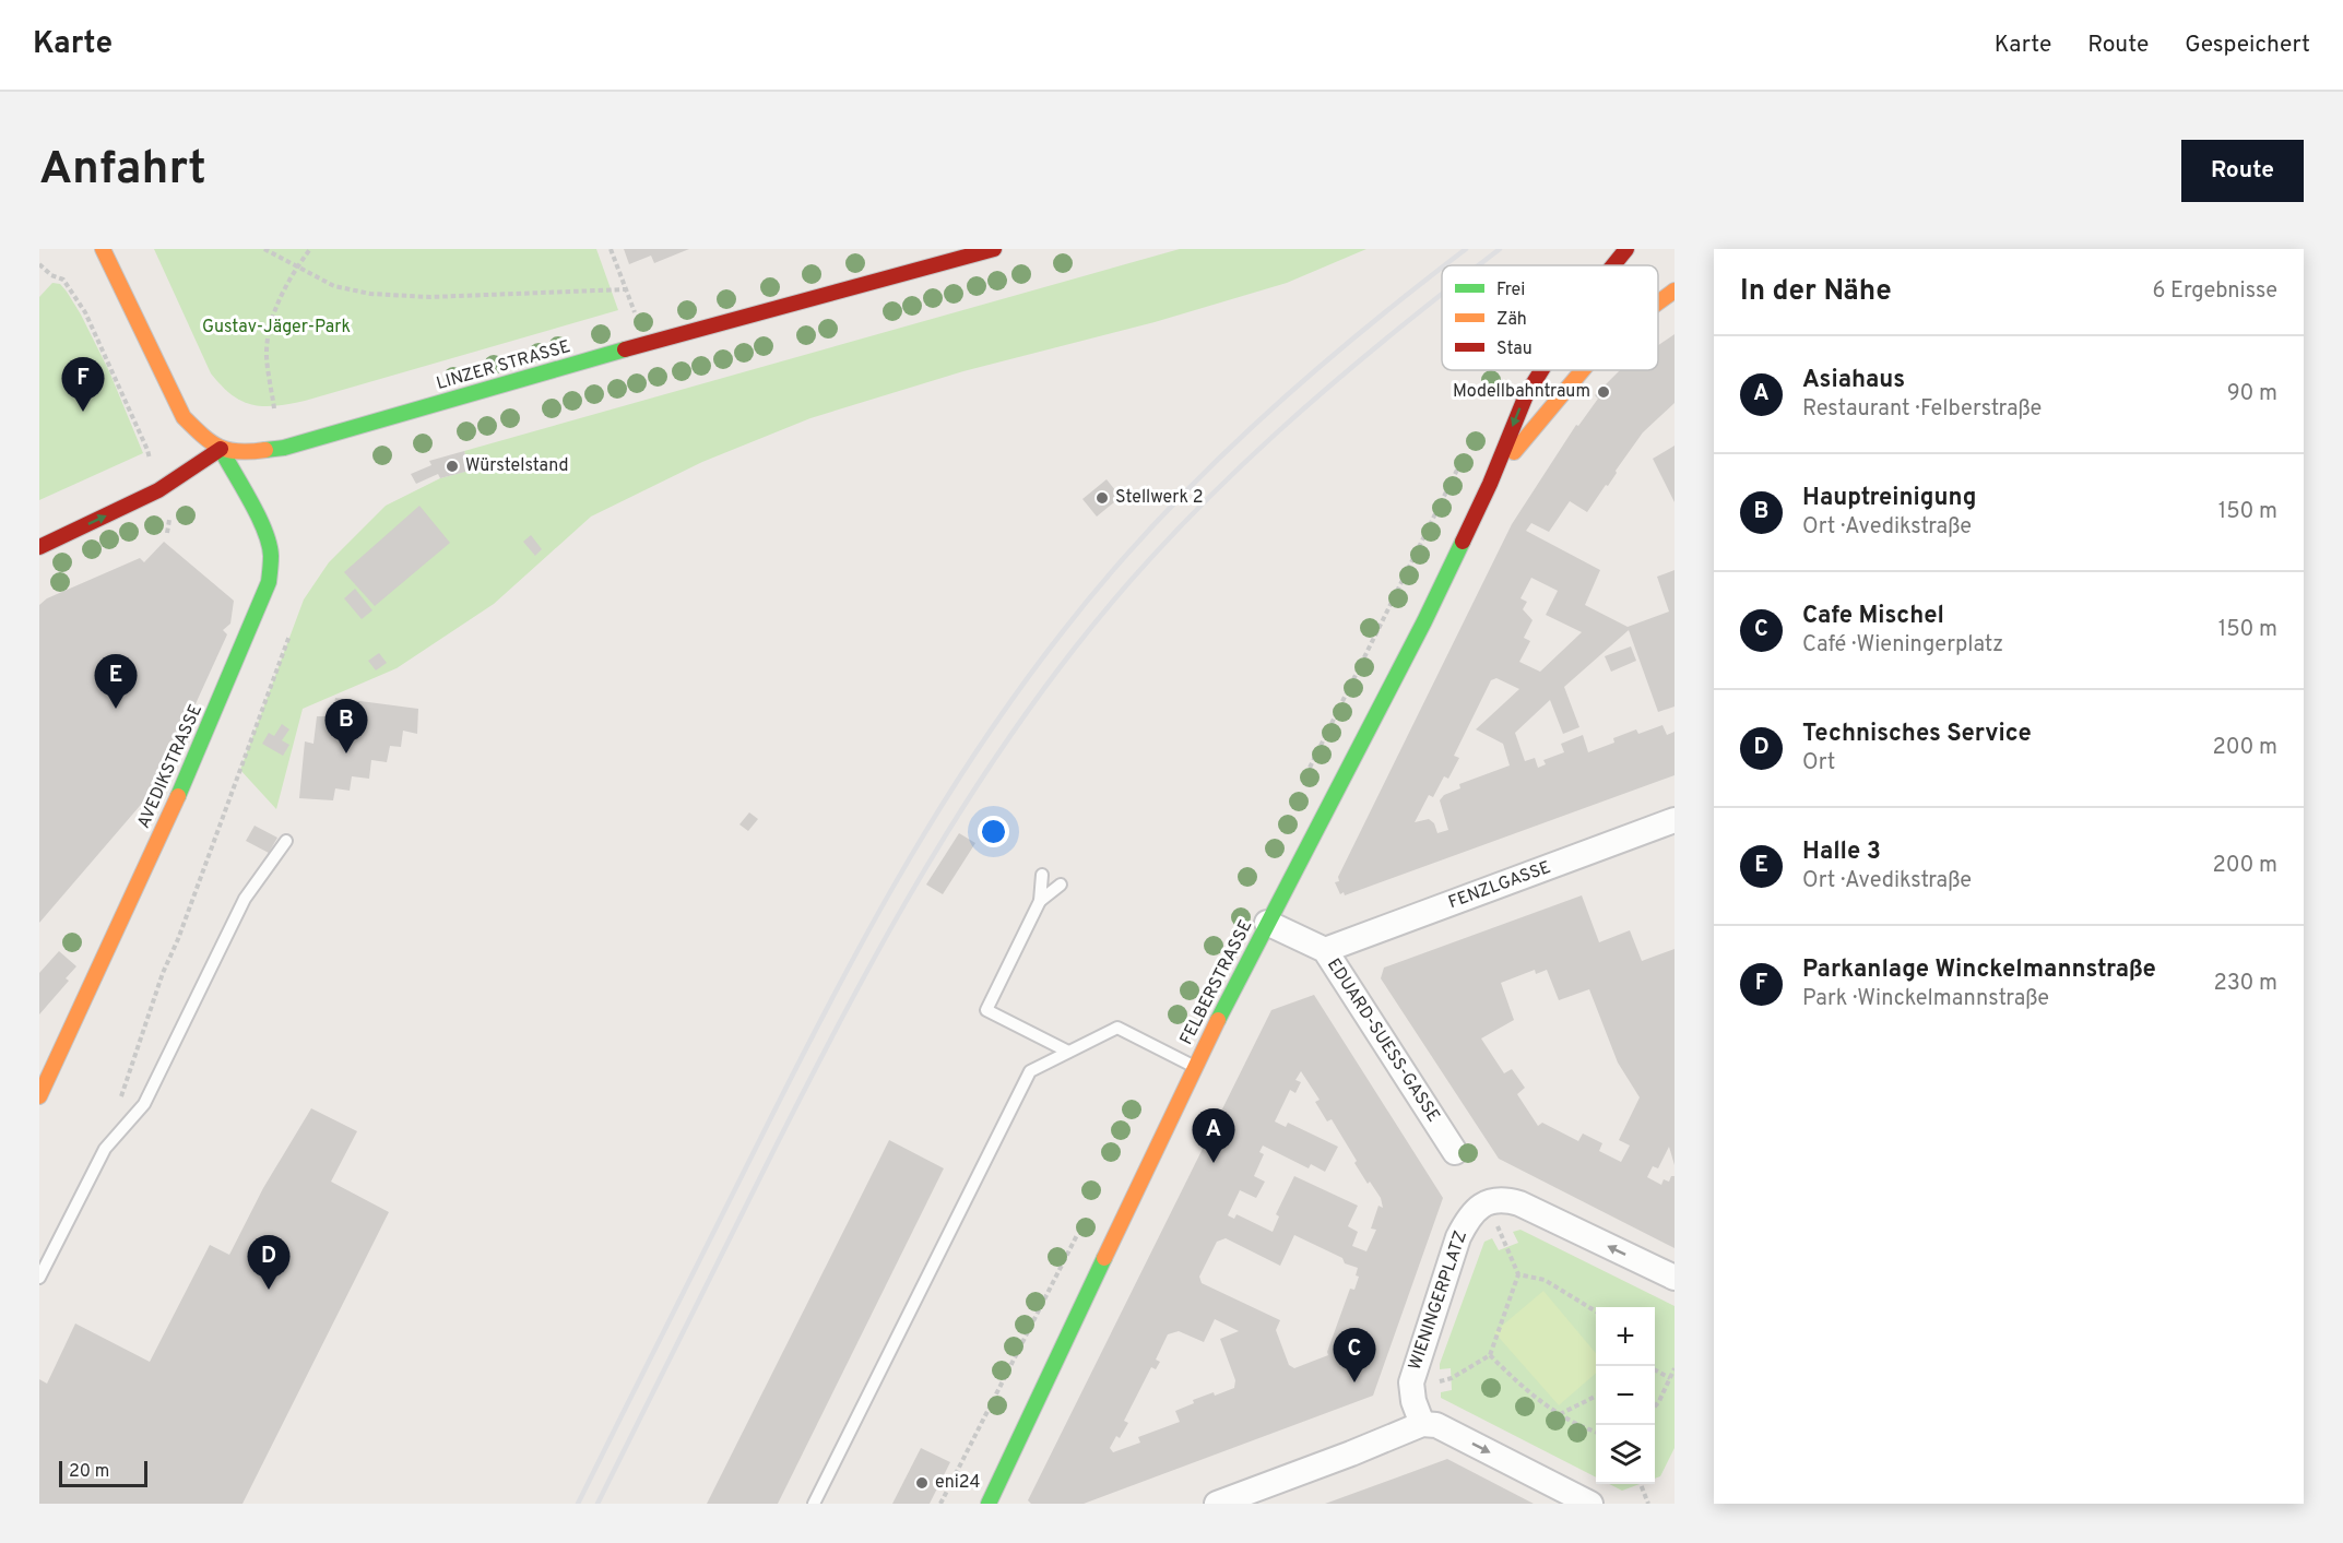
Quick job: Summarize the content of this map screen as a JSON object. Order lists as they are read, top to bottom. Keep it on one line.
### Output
{"streets":{"main road":["LINZER STRASSE","AVEDIKSTRASSE","FELBERSTRASSE"],"street":["FENZLGASSE","EDUARD-SUESS-GASSE","WIENINGERPLATZ"]},"crossings":[["LINZER STRASSE","AVEDIKSTRASSE"],["FENZLGASSE","EDUARD-SUESS-GASSE"],["FELBERSTRASSE","EDUARD-SUESS-GASSE"]],"parks":["Gustav-Jäger-Park"],"places":["Modellbahntraum","Würstelstand","Stellwerk 2","eni24"],"legend":["Frei","Zäh","Stau"],"scale_bar":"20 m","page":{"header":"Karte","nav":["Karte","Route","Gespeichert"],"buttons":"Route","title":"Anfahrt","heading":["In der Nähe","6 Ergebnisse"],"list":[{"mark":"A","name":"Asiahaus","note":"Restaurant · Felberstraße","value":"90 m"},{"mark":"B","name":"Hauptreinigung","note":"Ort · Avedikstraße","value":"150 m"},{"mark":"C","name":"Cafe Mischel","note":"Café · Wieningerplatz","value":"150 m"},{"mark":"D","name":"Technisches Service","note":"Ort","value":"200 m"},{"mark":"E","name":"Halle 3","note":"Ort · Avedikstraße","value":"200 m"},{"mark":"F","name":"Parkanlage Winckelmannstraße","note":"Park · Winckelmannstraße","value":"230 m"}],"pins":["F","E","B","A","D","C"],"map_buttons":["+","−"],"scale":"20 m"}}
